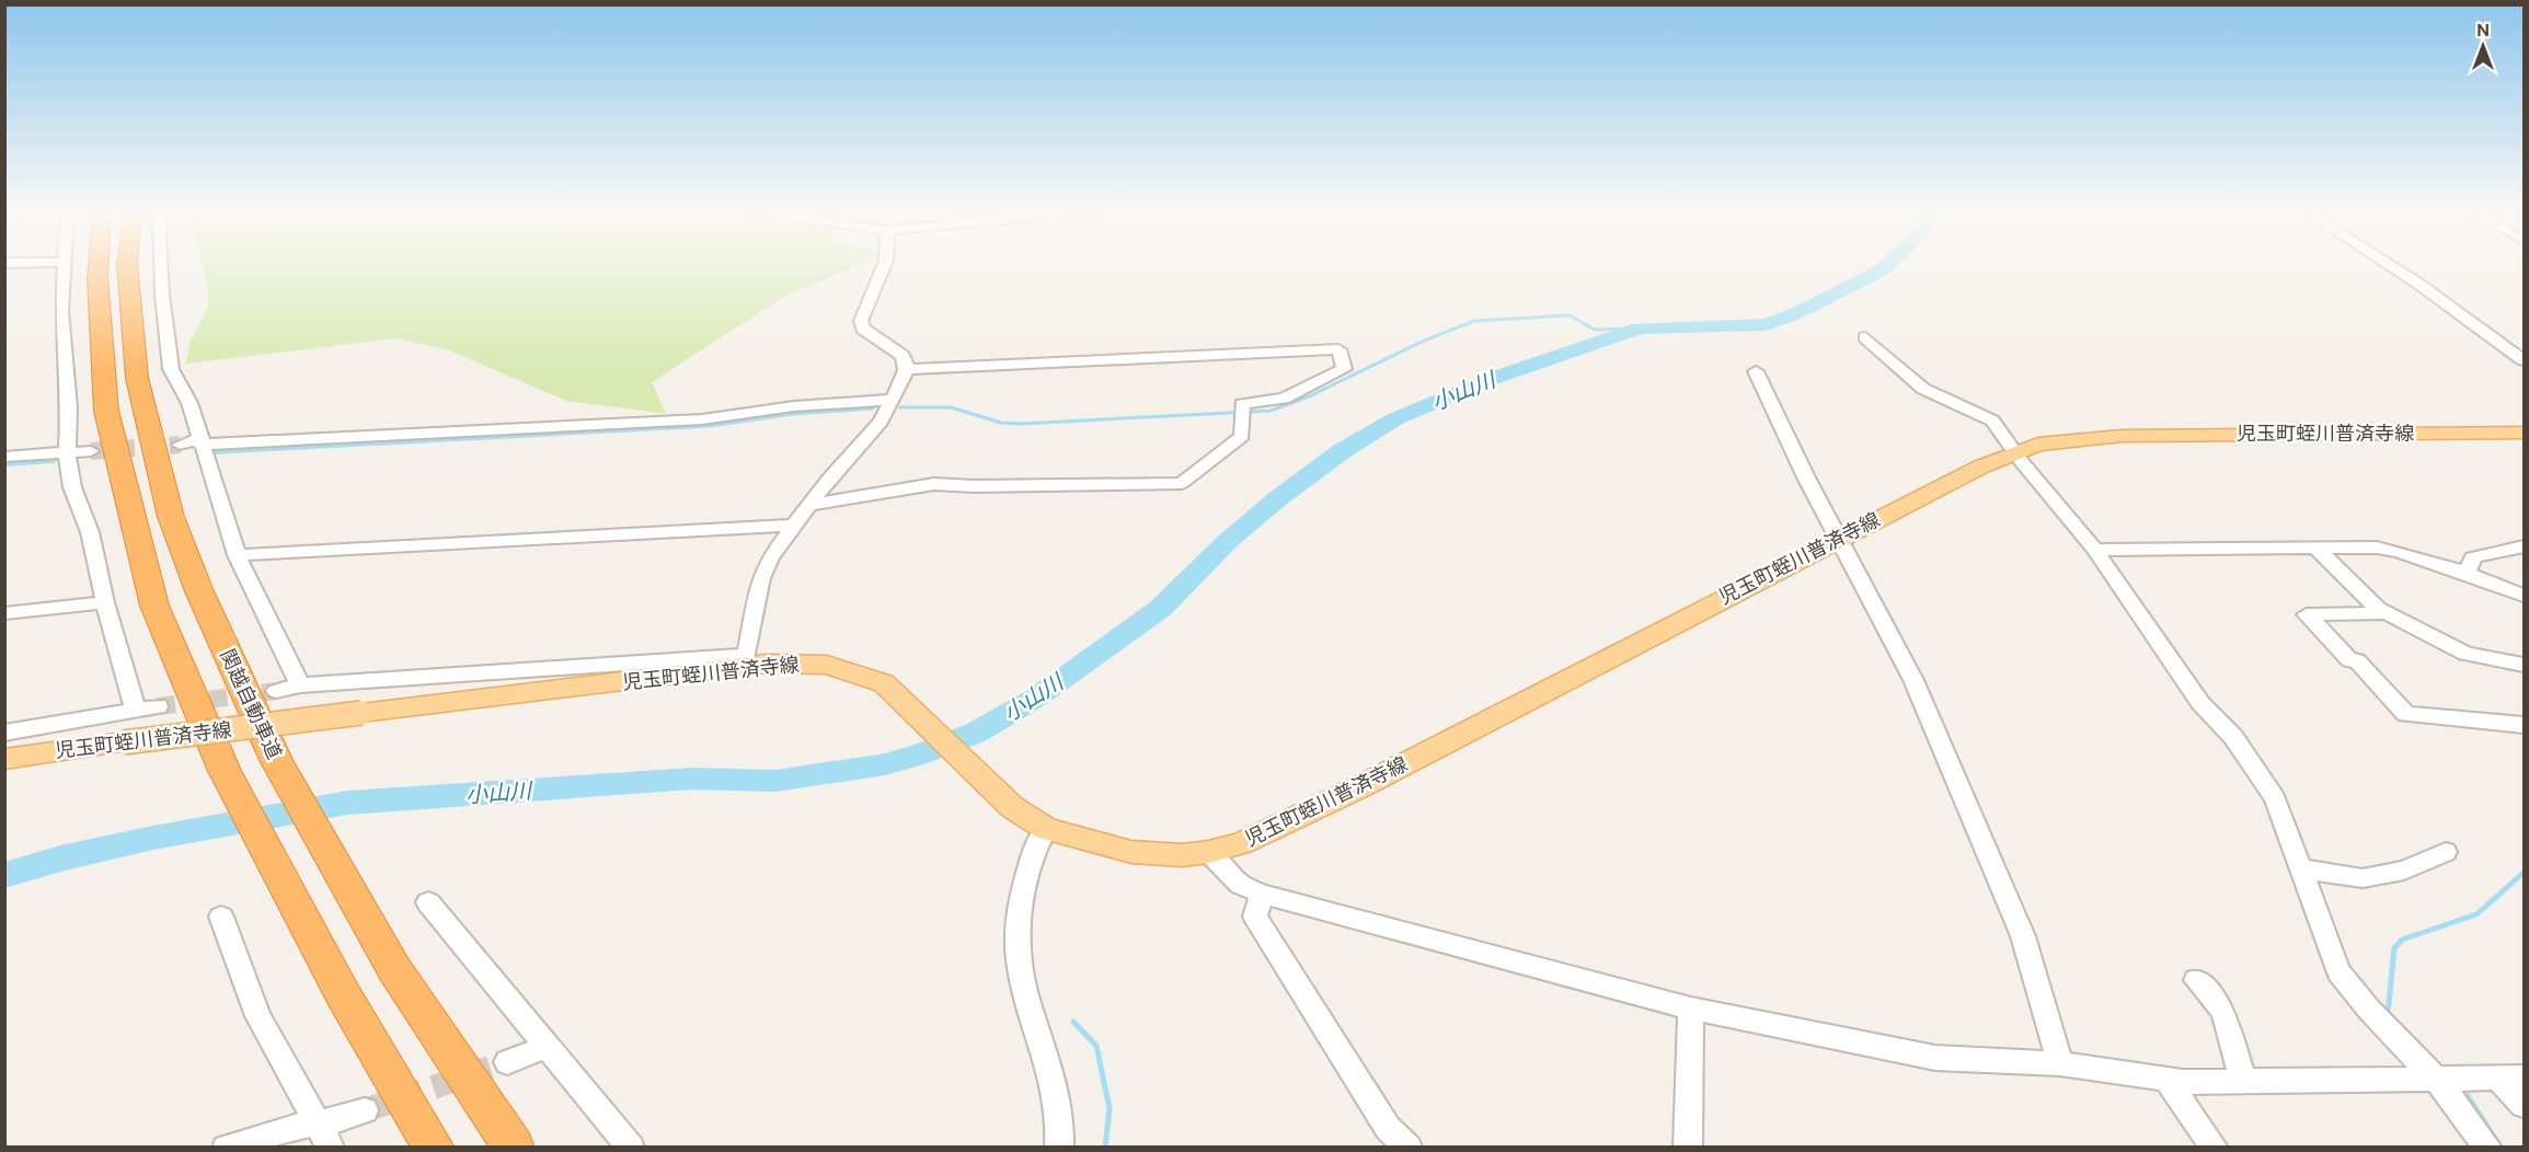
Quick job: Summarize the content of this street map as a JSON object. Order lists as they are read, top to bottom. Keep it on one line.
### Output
{"streets":{"highway":["関越自動車道"],"main road":["児玉町蛭川普済寺線"]},"water":["小山川"],"north":"top"}
